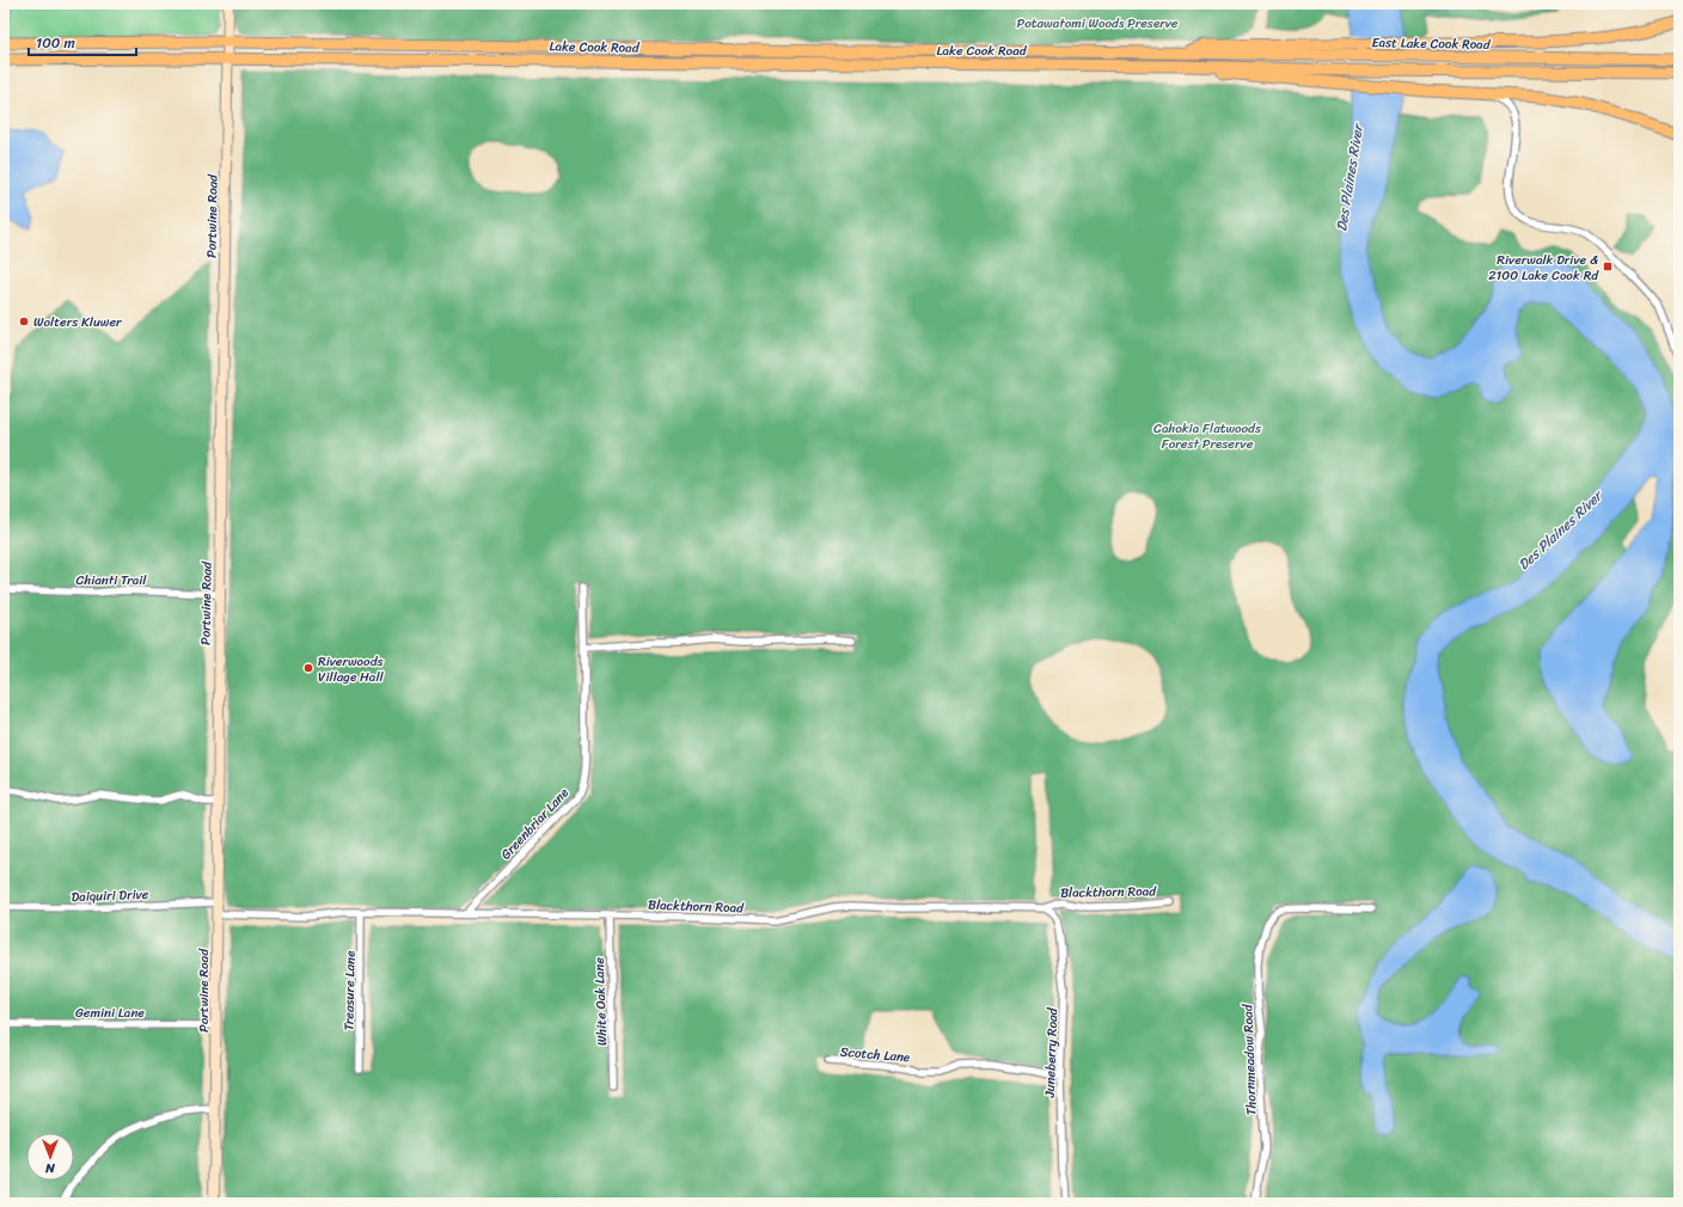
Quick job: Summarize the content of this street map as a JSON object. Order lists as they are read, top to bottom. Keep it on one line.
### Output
{"streets":{"main road":["East Lake Cook Road","Lake Cook Road"],"street":["Portwine Road","Chianti Trail","Greenbriar Lane","Blackthorn Road","Daiquiri Drive","Treasure Lane","White Oak Lane","Gemini Lane","Juneberry Road","Scotch Lane","Thornmeadow Road"]},"crossings":[["East Lake Cook Road","Lake Cook Road"],["Lake Cook Road","Portwine Road"],["Portwine Road","Chianti Trail"],["Portwine Road","Blackthorn Road"],["Portwine Road","Daiquiri Drive"],["Portwine Road","Gemini Lane"],["Greenbriar Lane","Blackthorn Road"],["Blackthorn Road","Treasure Lane"],["Blackthorn Road","White Oak Lane"],["Blackthorn Road","Juneberry Road"],["Juneberry Road","Scotch Lane"]],"water":["Des Plaines River"],"parks":["Potawatomi Woods Preserve","Cahokia Flatwoods Forest Preserve"],"places":{"transit":["Riverwalk Drive & 2100 Lake Cook Rd"],"other":["Wolters Kluwer","Riverwoods Village Hall"]},"scale_bar":"100 m","north":"bottom"}
